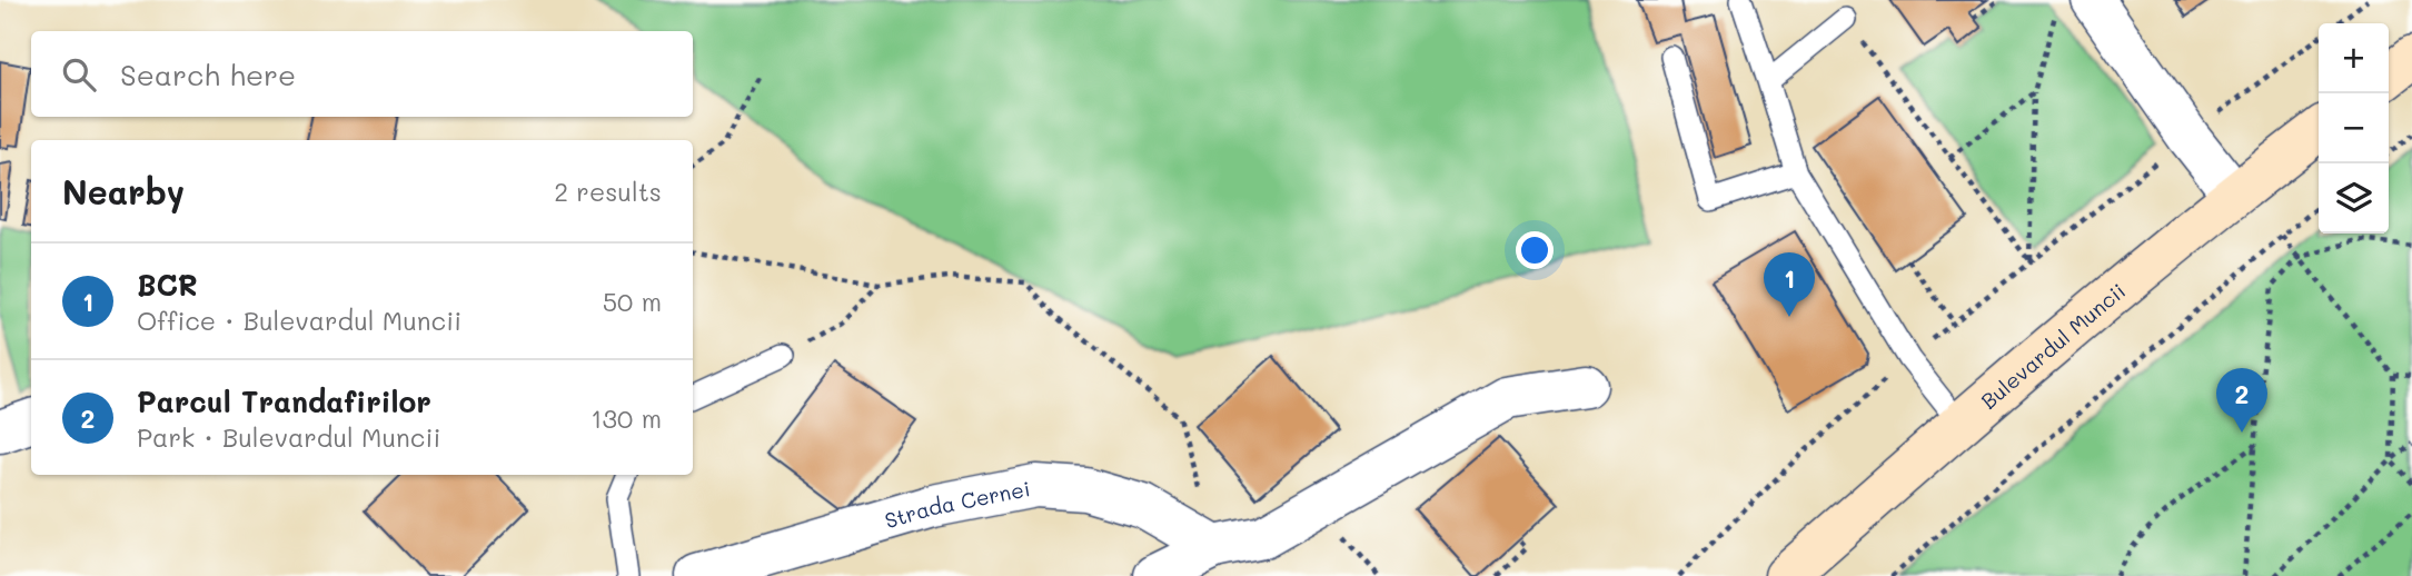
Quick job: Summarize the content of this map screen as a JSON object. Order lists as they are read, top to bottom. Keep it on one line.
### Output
{"streets":{"main road":["Bulevardul Muncii"],"street":["Strada Cernei"]},"page":{"map_buttons":["+","−"],"search":"Search here","heading":["Nearby","2 results"],"list":[{"mark":"1","name":"BCR","note":"Office · Bulevardul Muncii","value":"50 m"},{"mark":"2","name":"Parcul Trandafirilor","note":"Park · Bulevardul Muncii","value":"130 m"}],"pins":["1","2"]}}
